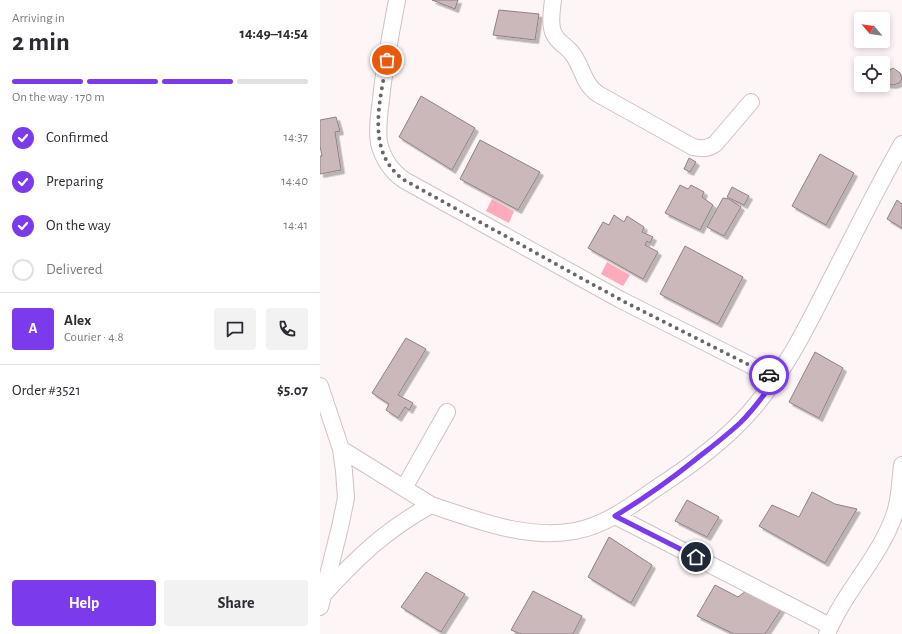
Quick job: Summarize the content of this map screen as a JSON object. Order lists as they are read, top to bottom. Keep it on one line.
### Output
{"north":"top left","page":{"heading":["2 min","Arriving in","14:49–14:54"],"panel":["Alex","Courier · 4.8","Order #3521","$5.07"],"bar":"On the way · 170 m","list":[["Confirmed","14:37"],["Preparing","14:40"],["On the way","14:41"],"Delivered"],"round":"A","buttons":["Help","Share"]}}
